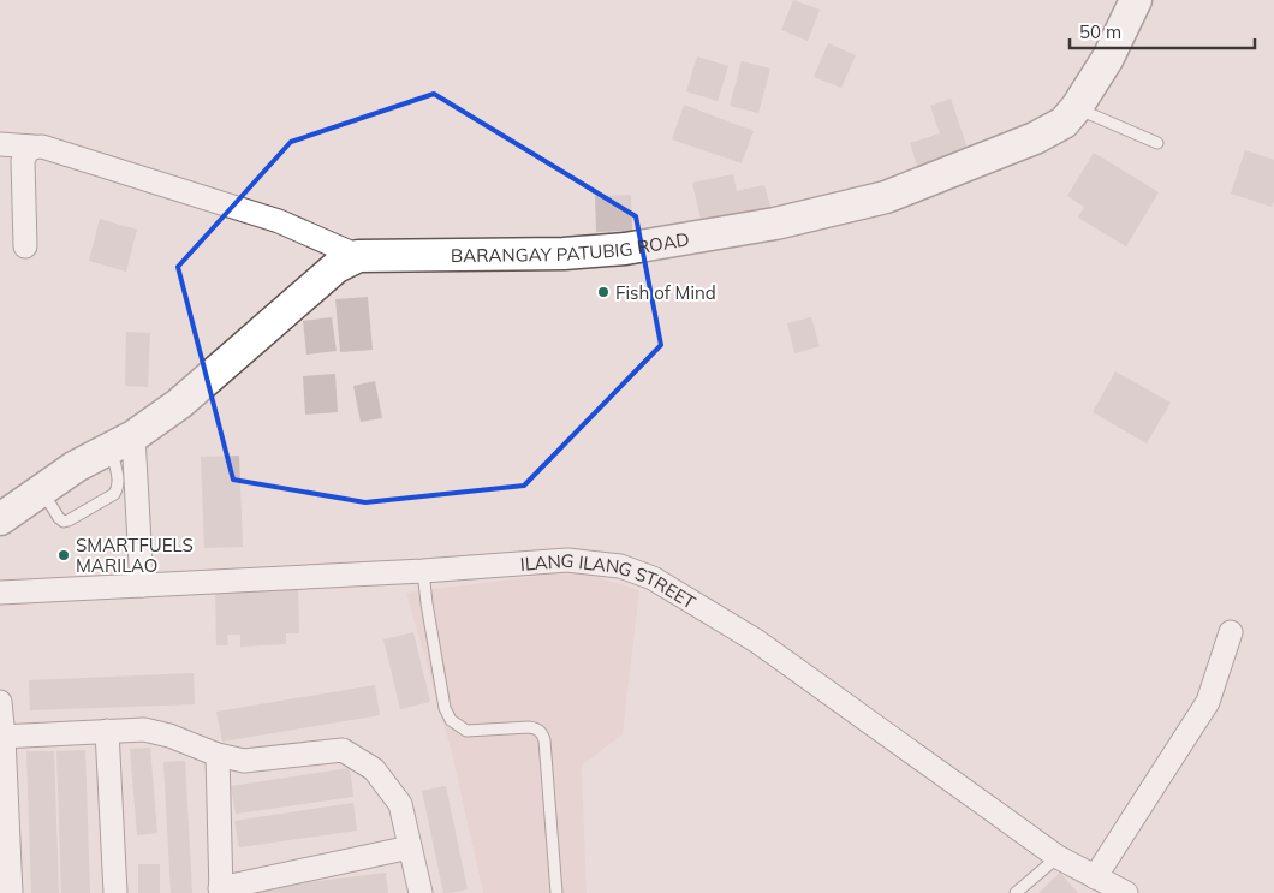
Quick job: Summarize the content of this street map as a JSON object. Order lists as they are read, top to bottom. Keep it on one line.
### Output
{"streets":{"main road":["BARANGAY PATUBIG ROAD"],"street":["ILANG ILANG STREET"]},"places":["Fish of Mind","SMARTFUELS MARILAO"],"scale_bar":"50 m"}
